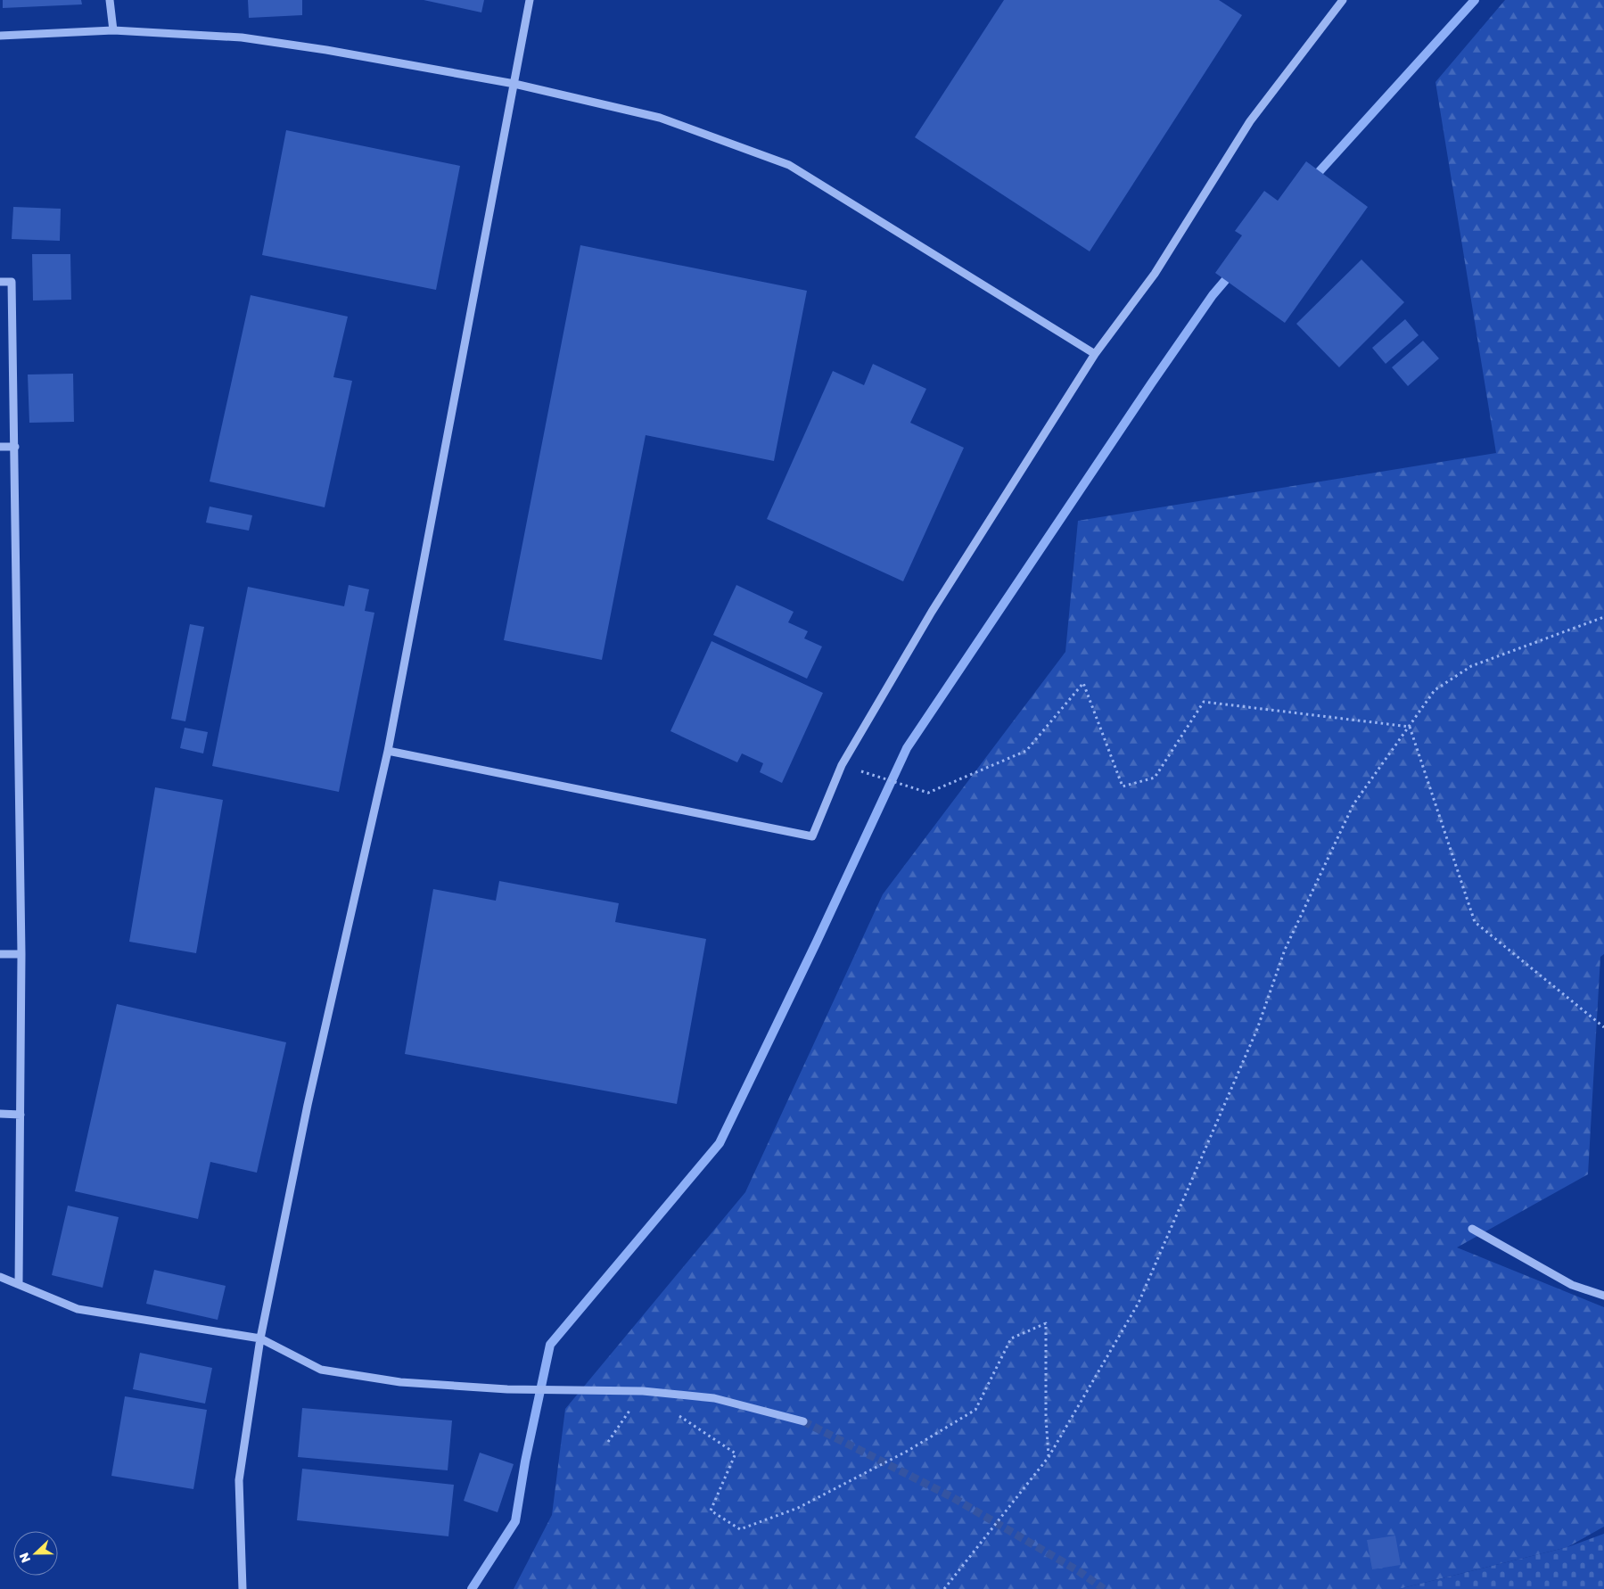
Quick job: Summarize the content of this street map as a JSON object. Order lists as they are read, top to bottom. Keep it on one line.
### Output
{"north":"left"}
